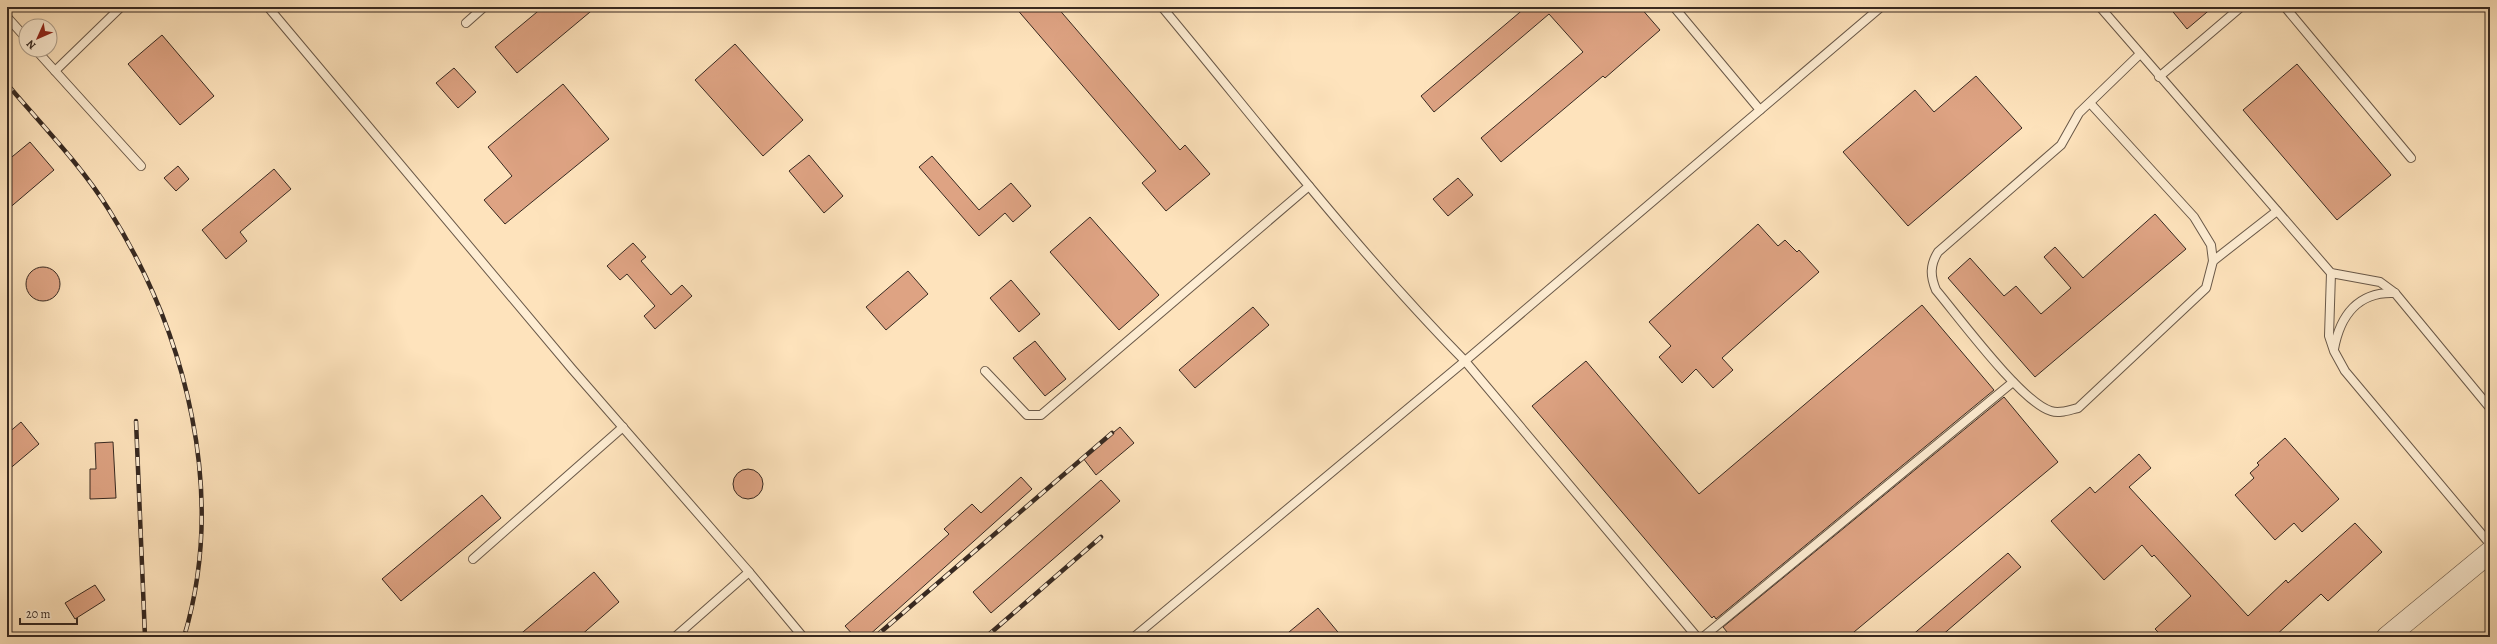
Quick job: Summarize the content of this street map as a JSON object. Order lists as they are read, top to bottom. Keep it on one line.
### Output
{"scale_bar":"20 m","north":"bottom left"}
